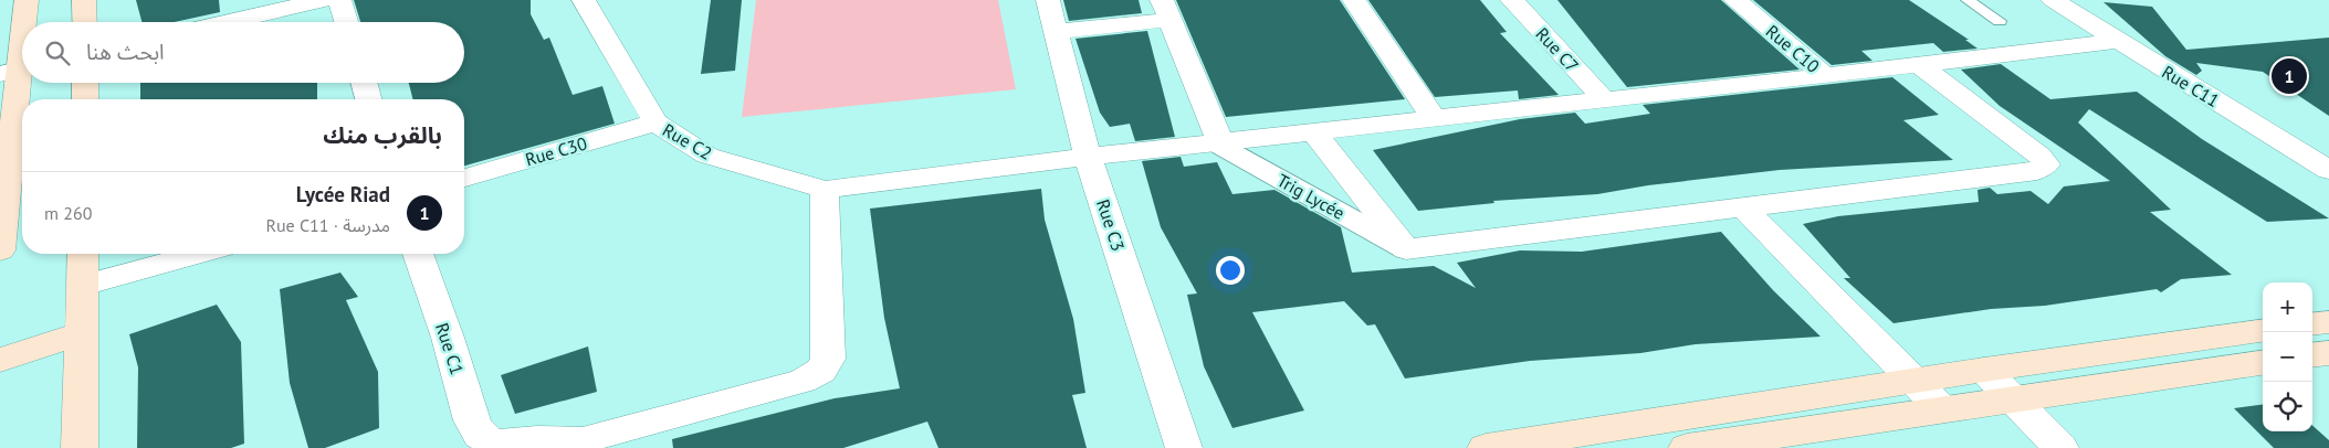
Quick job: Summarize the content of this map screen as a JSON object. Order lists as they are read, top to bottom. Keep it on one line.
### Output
{"streets":{"street":["Rue C10","Rue C7","Rue C11","Rue C2","Rue C30","Trig Lycée","Rue C3","Rue C1"]},"crossings":[["Rue C2","Rue C30"]],"page":{"search":"ابحث هنا","pins":"1","heading":"بالقرب منك","list":[{"mark":"1","name":"Lycée Riad","note":"مدرسة · Rue C11","value":"260 m"}],"map_buttons":["+","−"]}}
